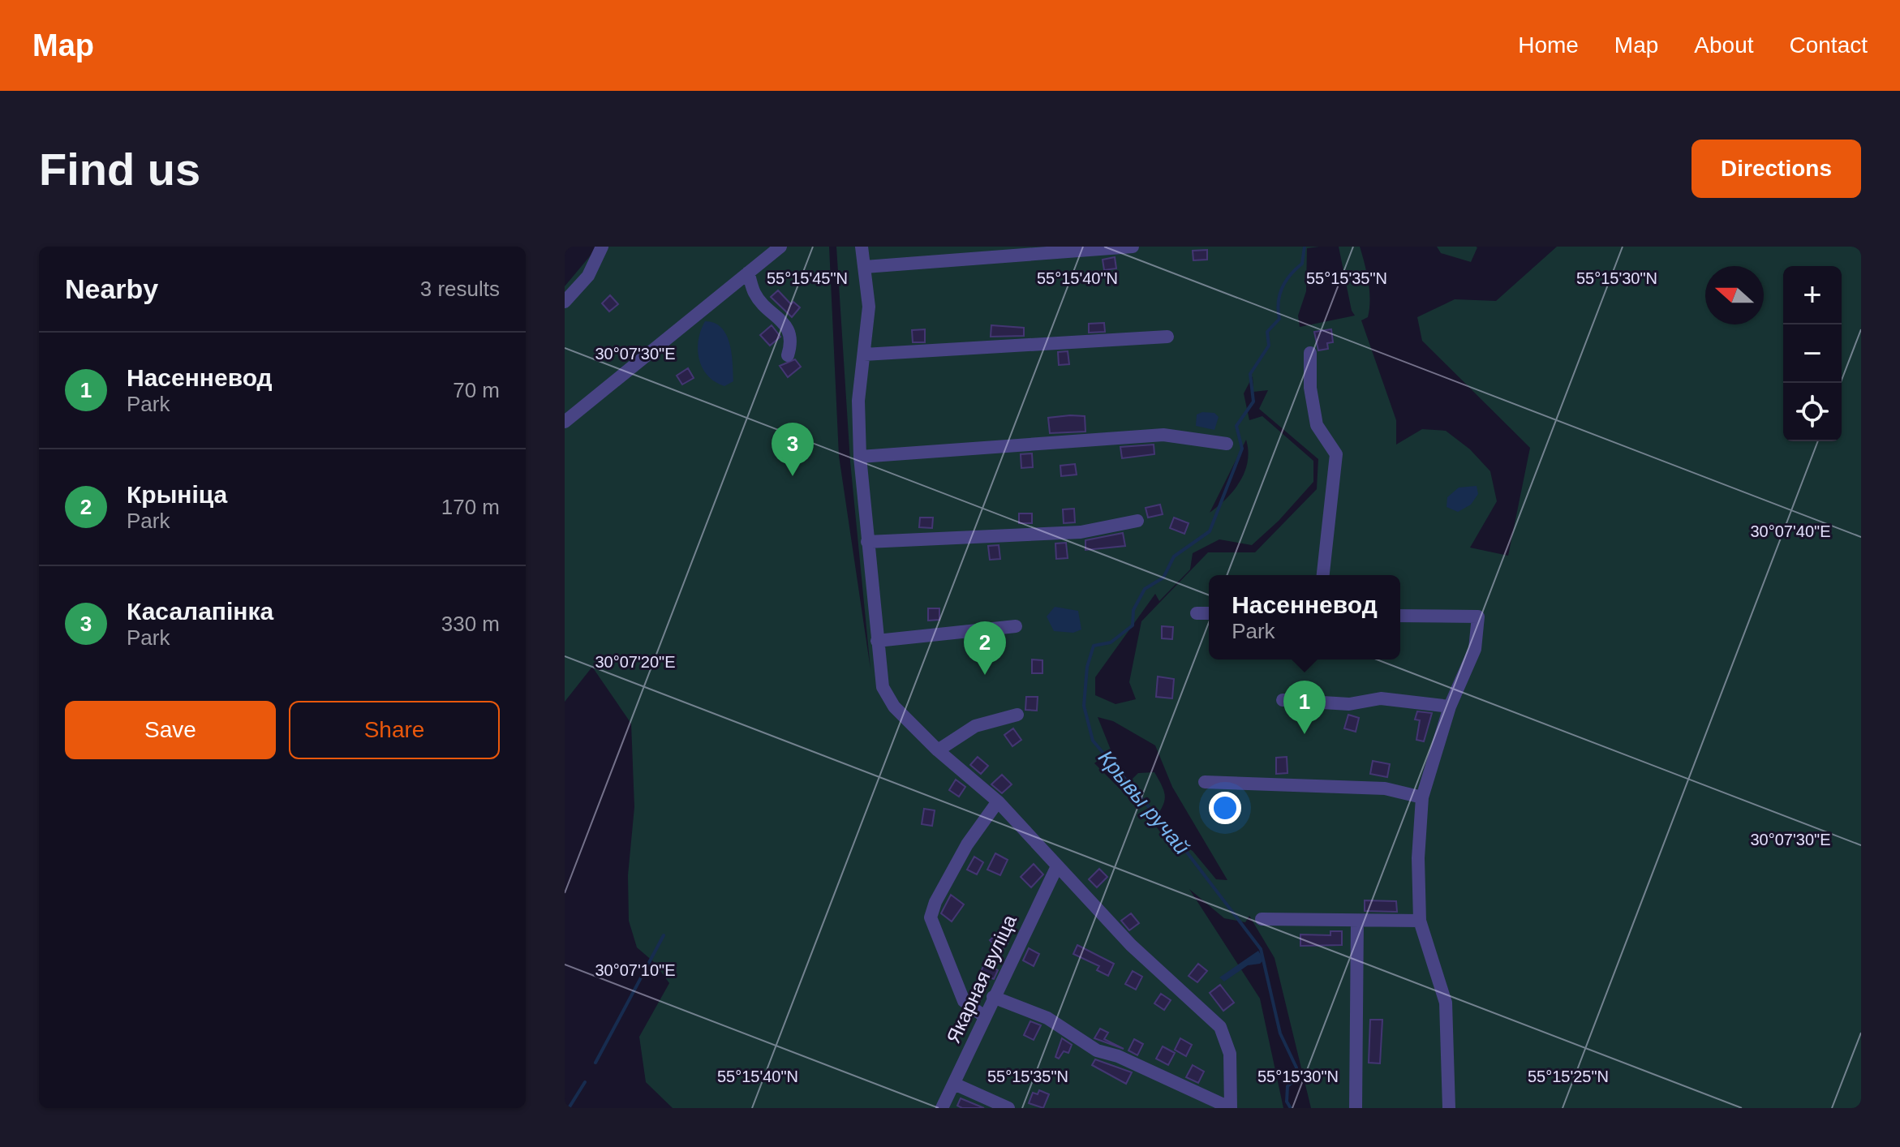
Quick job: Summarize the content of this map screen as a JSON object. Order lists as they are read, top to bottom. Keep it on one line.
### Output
{"streets":{"street":["Якарная вуліца"]},"water":["Крывы ручай"],"north":"left","page":{"header":"Map","nav":["Home","Map","About","Contact"],"buttons":["Directions",["Save","Share"]],"title":"Find us","heading":["Nearby","3 results"],"map_buttons":["+","−"],"list":[{"mark":"1","name":"Насенневод","note":"Park","value":"70 m"},{"mark":"2","name":"Крыніца","note":"Park","value":"170 m"},{"mark":"3","name":"Касалапінка","note":"Park","value":"330 m"}],"pins":["3","2","1"],"popup":["Насенневод","Park"]},"coordinates":["55°15'35\"N","55°15'30\"N","55°15'45\"N","55°15'40\"N","30°07'30\"E","30°07'40\"E","30°07'20\"E","30°07'10\"E","55°15'25\"N"]}
